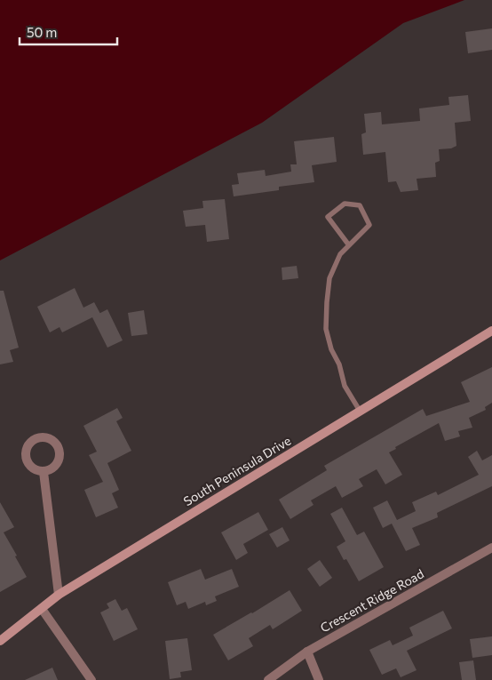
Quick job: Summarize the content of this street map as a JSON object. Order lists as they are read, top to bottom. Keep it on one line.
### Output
{"streets":{"main road":["South Peninsula Drive"],"street":["Crescent Ridge Road"]},"scale_bar":"50 m"}
